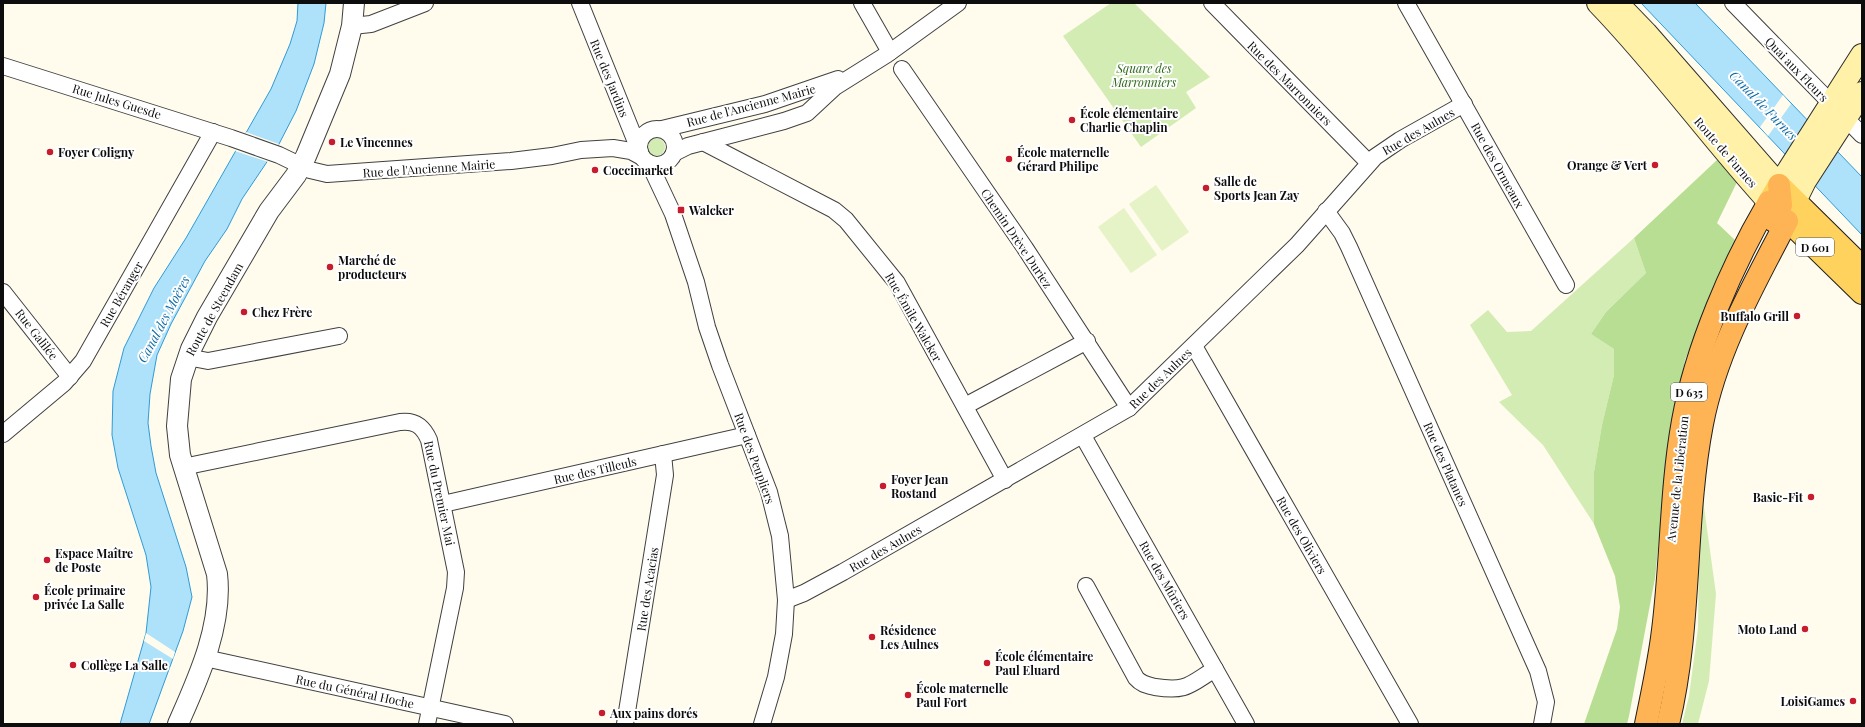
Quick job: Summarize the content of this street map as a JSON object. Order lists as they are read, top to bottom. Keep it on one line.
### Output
{"streets":{"highway":["D 635","Avenue de la Libération"],"main road":["Route de Furnes","D 601"],"street":["Quai aux Fleurs","Rue des Jardins","Rue des Marronniers","Rue Jules Guesde","Rue de l'Ancienne Mairie","Rue des Aulnes","Rue des Ormeaux","Chemin Drève Duriez","Rue Béranger","Route de Steendam","Rue Émile Walcker","Rue Galilée","Rue des Peupliers","Rue des Platanes","Rue des Tilleuls","Rue du Premier Mai","Rue des Oliviers","Rue des Mûriers","Rue des Acacias","Rue du Général Hoche"]},"crossings":[["Quai aux Fleurs","D 635"],["Rue des Jardins","Rue de l'Ancienne Mairie"],["Rue des Jardins","Rue des Peupliers"],["Rue des Marronniers","Rue des Aulnes"],["Rue Jules Guesde","Rue de l'Ancienne Mairie"],["Rue Jules Guesde","Rue Béranger"],["Rue de l'Ancienne Mairie","Route de Steendam"],["Rue de l'Ancienne Mairie","Rue Émile Walcker"],["Rue de l'Ancienne Mairie","Rue des Peupliers"],["Rue des Aulnes","Rue des Ormeaux"],["Rue des Aulnes","Chemin Drève Duriez"],["Rue des Aulnes","Rue Émile Walcker"],["Rue des Aulnes","Rue des Peupliers"],["Rue des Aulnes","Rue des Platanes"],["Rue des Aulnes","Rue des Oliviers"],["Rue des Aulnes","Rue des Mûriers"],["Route de Furnes","D 635"],["Route de Furnes","Avenue de la Libération"],["Rue Béranger","Rue Galilée"],["Route de Steendam","Rue du Premier Mai"],["Route de Steendam","Rue du Général Hoche"],["D 635","Avenue de la Libération"],["Rue des Peupliers","Rue des Tilleuls"],["Rue des Tilleuls","Rue du Premier Mai"],["Rue des Tilleuls","Rue des Acacias"],["Rue du Premier Mai","Rue du Général Hoche"]],"water":["Canal de Furnes","Canal des Moëres"],"parks":["Square des Marronniers"],"places":{"other":["École élémentaire Charlie Chaplin","Le Vincennes","Foyer Coligny","École maternelle Gérard Philipe","Orange & Vert","Coccimarket","Salle de Sports Jean Zay","Marché de producteurs","Chez Frère","Buffalo Grill","Foyer Jean Rostand","Basic-Fit","Espace Maître de Poste","École primaire privée La Salle","Moto Land","Résidence Les Aulnes","École élémentaire Paul Eluard","Collège La Salle","École maternelle Paul Fort","LoisiGames","Aux pains dorés"],"transit":["Walcker"]}}
